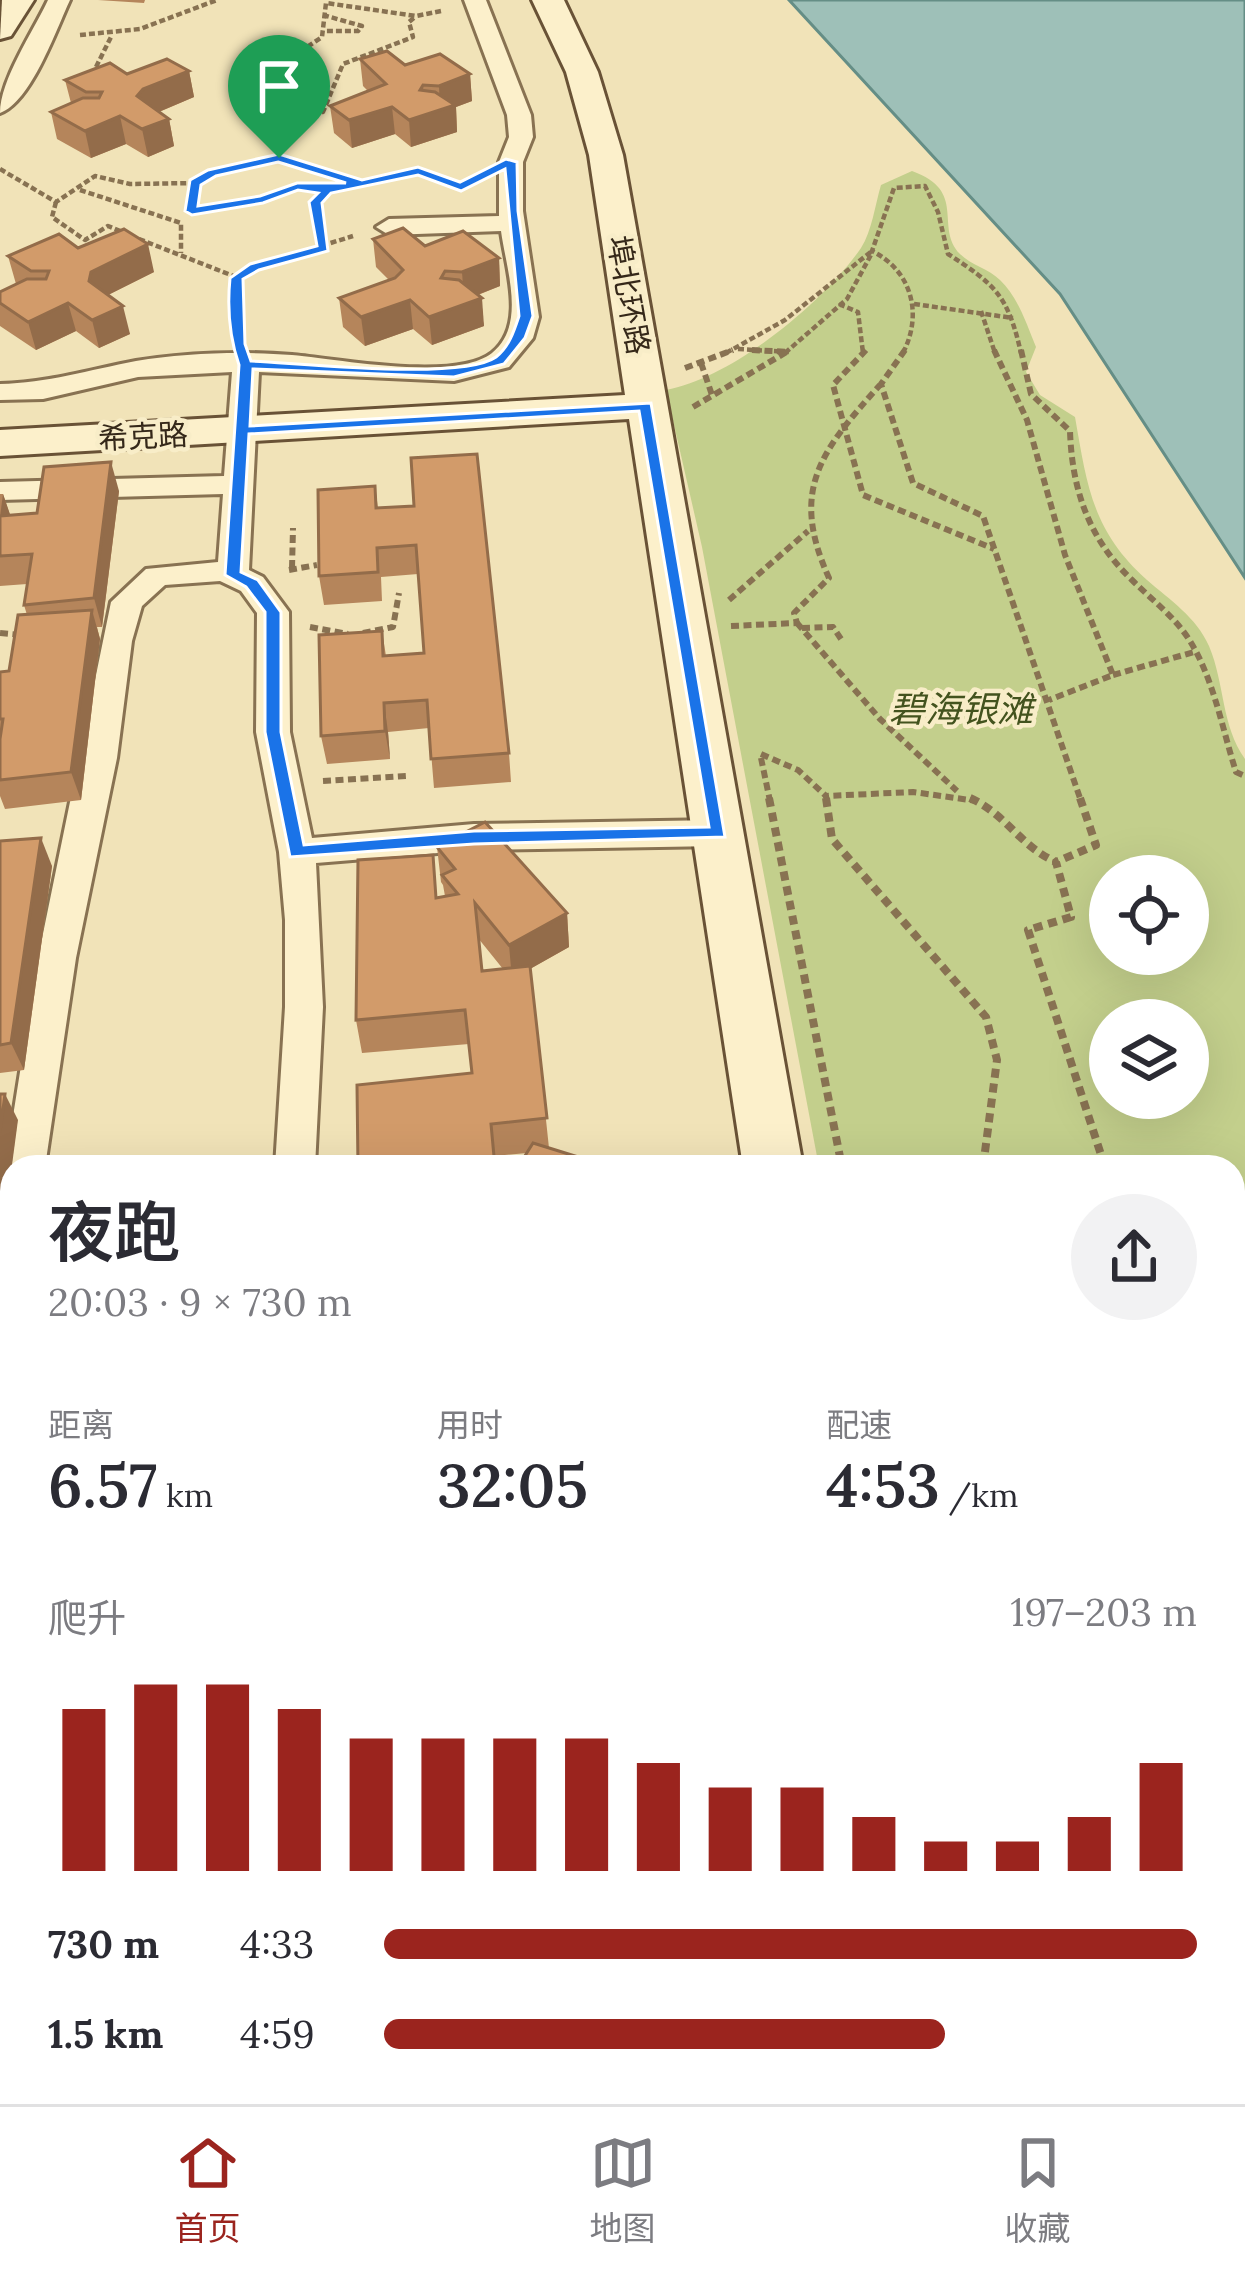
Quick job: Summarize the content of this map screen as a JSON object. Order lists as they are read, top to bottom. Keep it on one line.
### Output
{"streets":{"main road":["埠北环路","希克路"]},"crossings":[["埠北环路","希克路"]],"parks":["碧海银滩"],"page":{"heading":["夜跑","20:03 · 9 × 730 m"],"stats":[["距离","6.57 km"],["用时","32:05"],["配速","4:53 /km"]],"chart":["爬升","197–203 m"],"list":[{"name":"730 m","note":"4:33"},{"name":"1.5 km","note":"4:59"}],"tabs":["首页","地图","收藏"]}}
